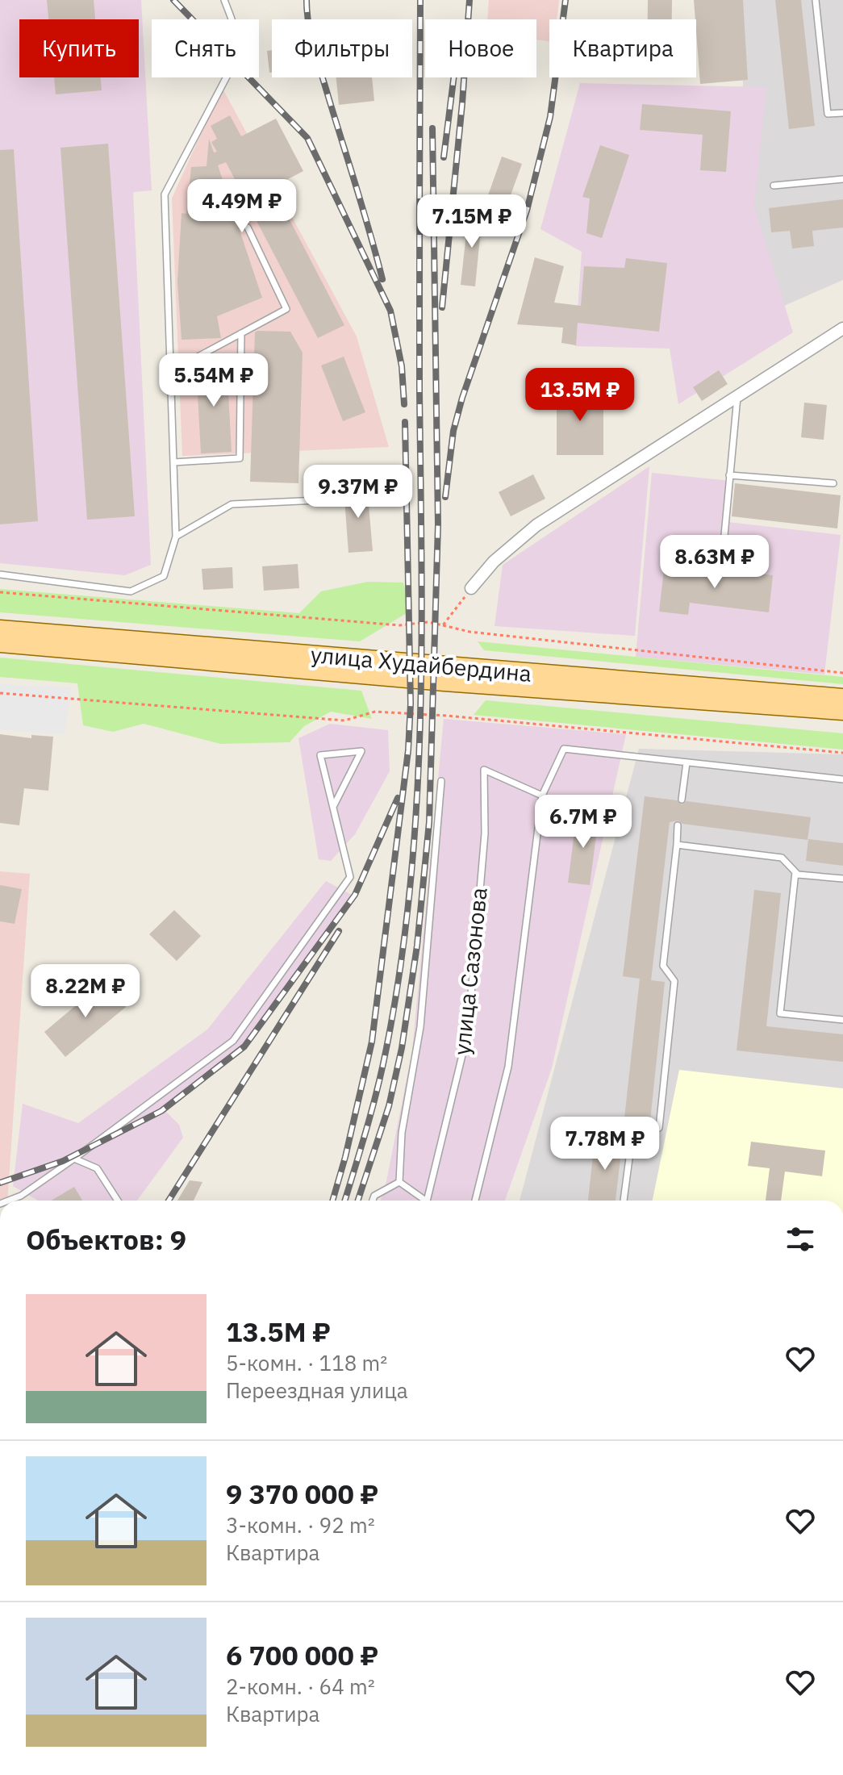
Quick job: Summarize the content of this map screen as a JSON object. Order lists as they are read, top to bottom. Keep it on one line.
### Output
{"streets":{"main road":["улица Худайбердина"],"lane":["улица Сазонова"]},"page":{"chip":["Купить","Снять","Фильтры","Новое","Квартира"],"price":["4.49M ₽","7.15M ₽","5.54M ₽","13.5M ₽","9.37M ₽","8.63M ₽","6.7M ₽","8.22M ₽","7.78M ₽"],"heading":"Объектов: 9","list":[{"name":"13.5M ₽","note":"5-комн. · 118 m² · Переездная улица"},{"name":"9 370 000 ₽","note":"3-комн. · 92 m² · Квартира"},{"name":"6 700 000 ₽","note":"2-комн. · 64 m² · Квартира"}]}}
